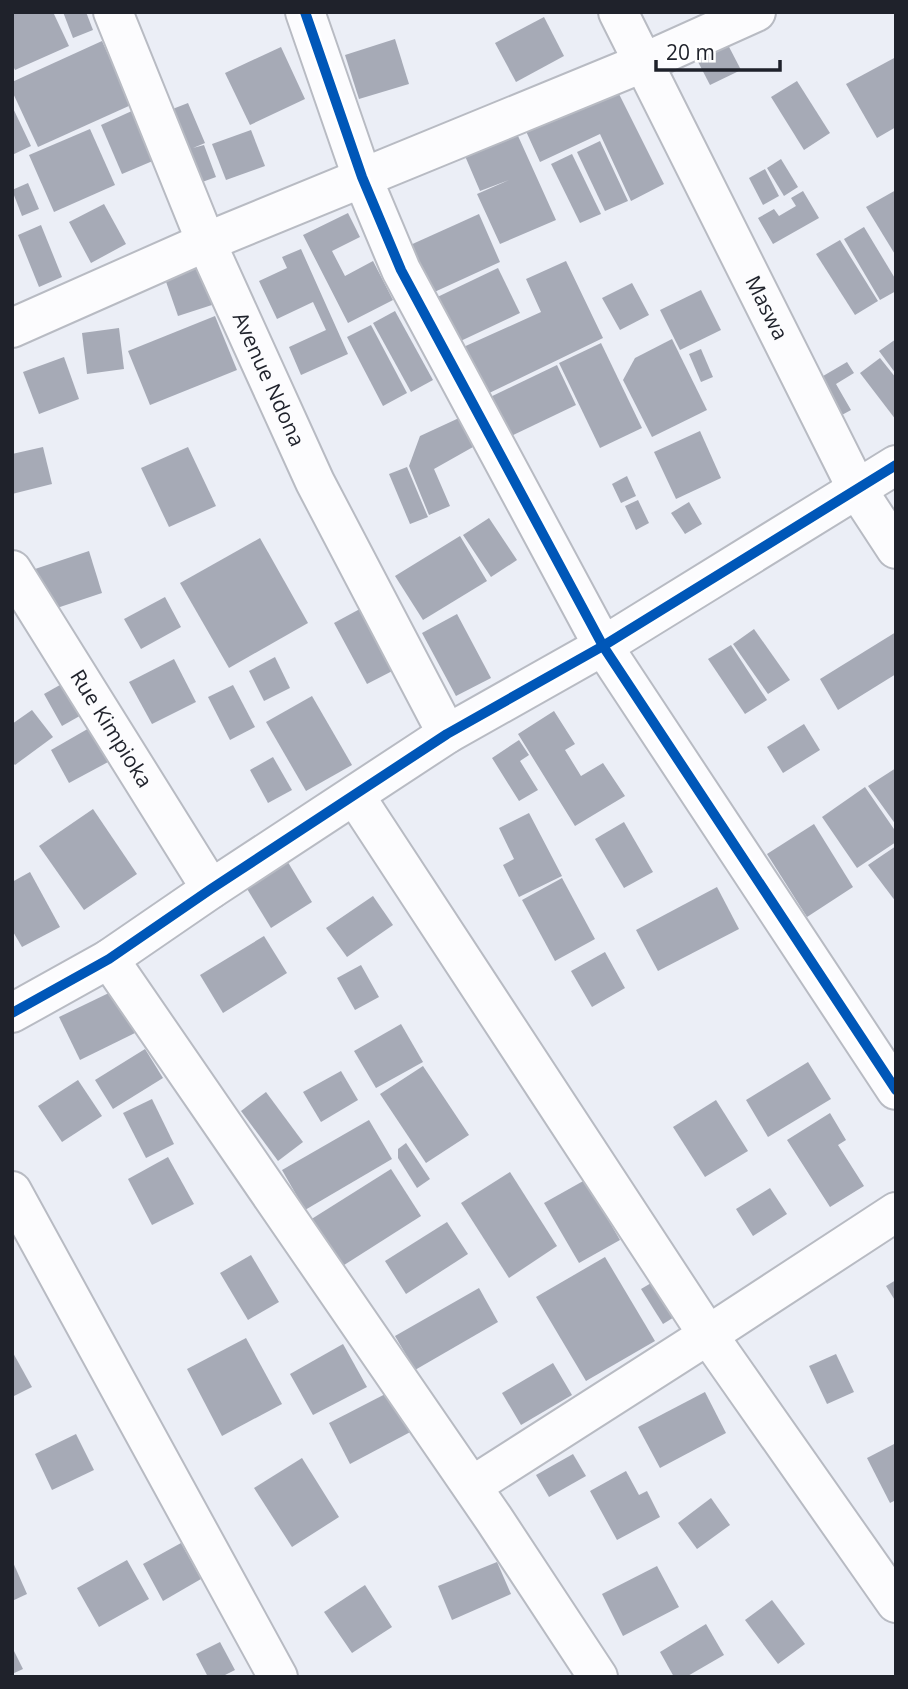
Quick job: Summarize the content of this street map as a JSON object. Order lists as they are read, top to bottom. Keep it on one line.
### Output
{"streets":{"street":["Maswa","Avenue Ndona","Rue Kimpioka"]},"scale_bar":"20 m"}
